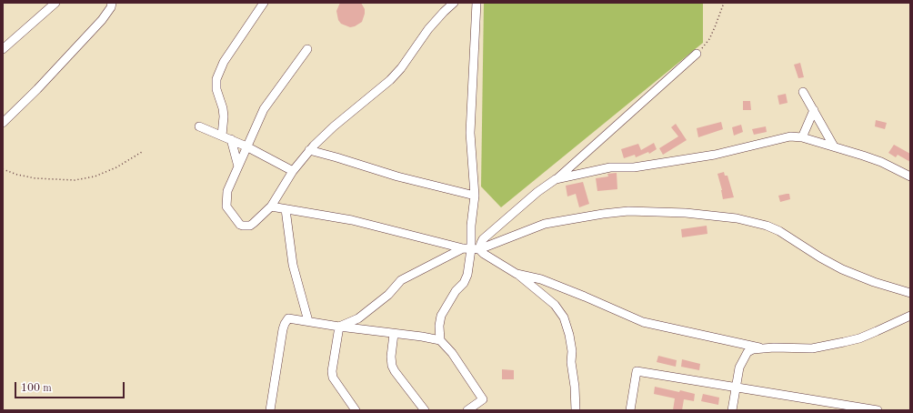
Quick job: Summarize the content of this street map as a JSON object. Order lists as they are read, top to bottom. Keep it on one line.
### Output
{"scale_bar":"100 m"}
